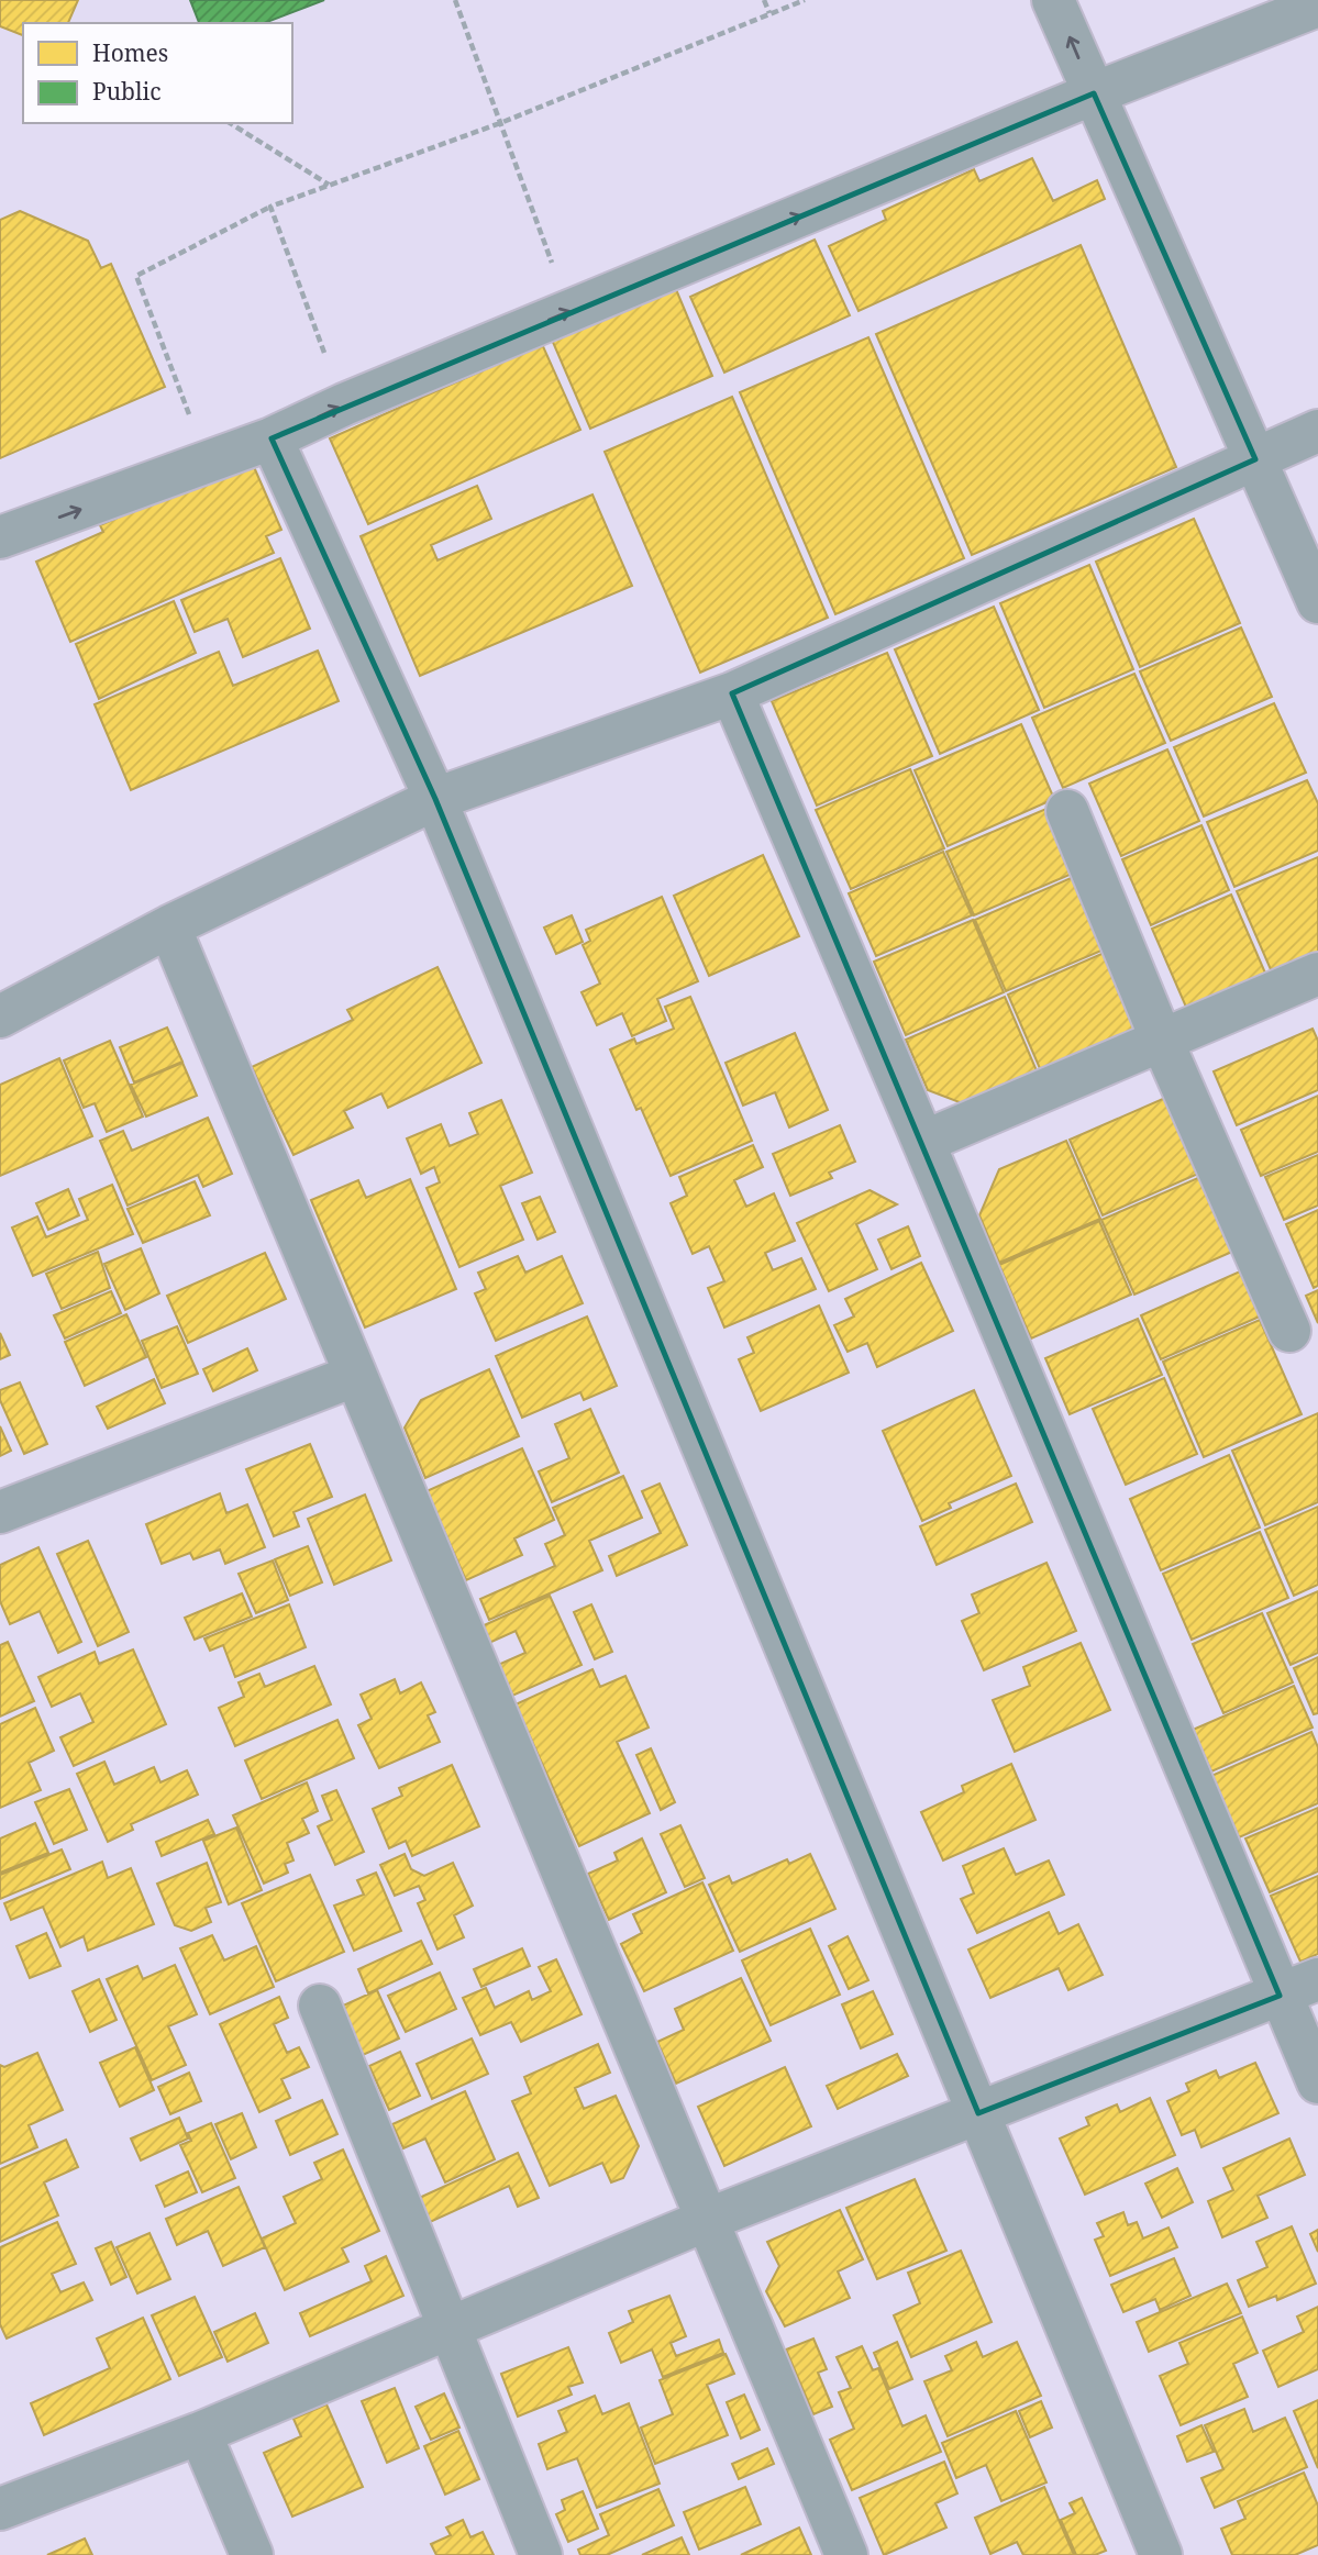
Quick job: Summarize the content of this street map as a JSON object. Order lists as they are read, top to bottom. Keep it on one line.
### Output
{"legend":["Homes","Public"]}
